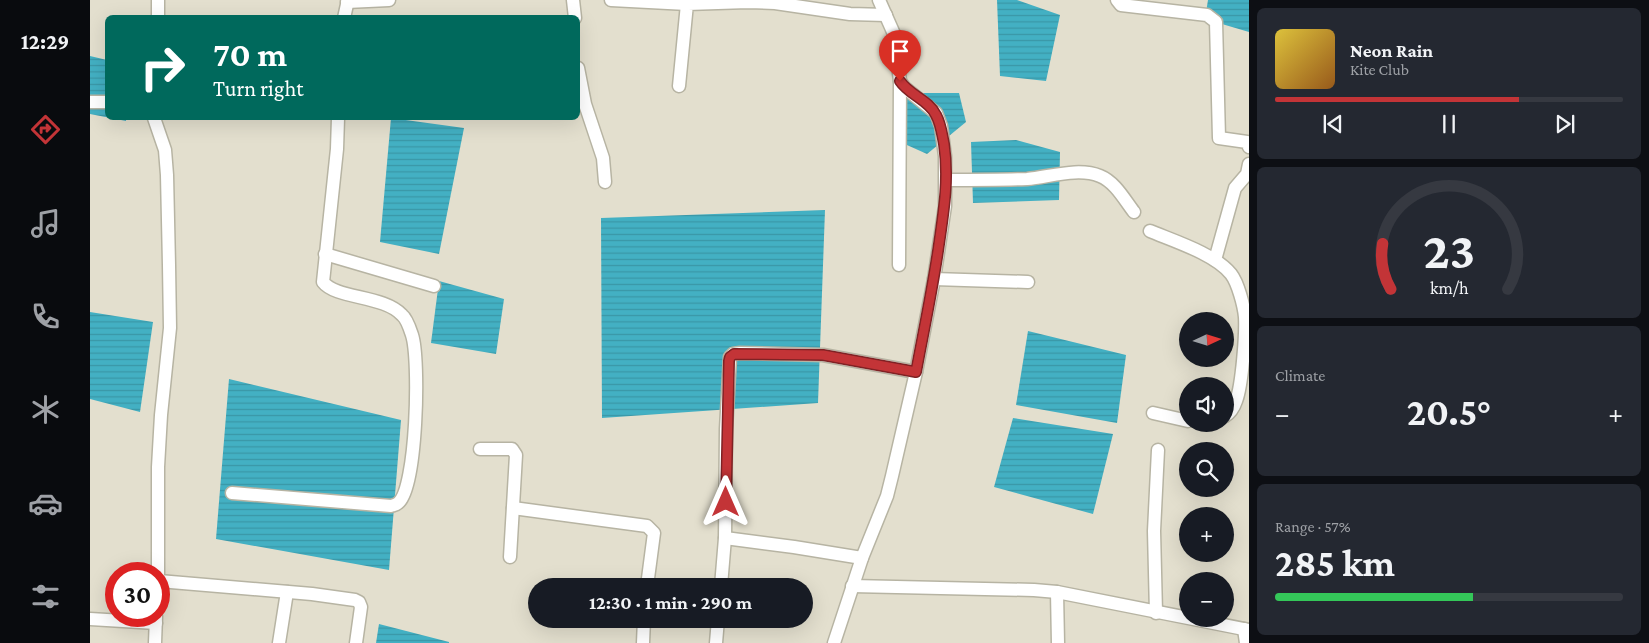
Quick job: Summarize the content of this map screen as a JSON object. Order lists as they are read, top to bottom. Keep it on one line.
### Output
{"north":"right","page":{"tabs":"12:29","turn":["70 m","Turn right"],"song":["Neon Rain","Kite Club"],"map_buttons":["+","−"],"tile":["Climate",["Range · 57%","285 km"]],"heat":["−","20.5°","+"],"limit":"30","trip":"12:30 · 1 min · 290 m","gauge":["23","km/h"]}}
